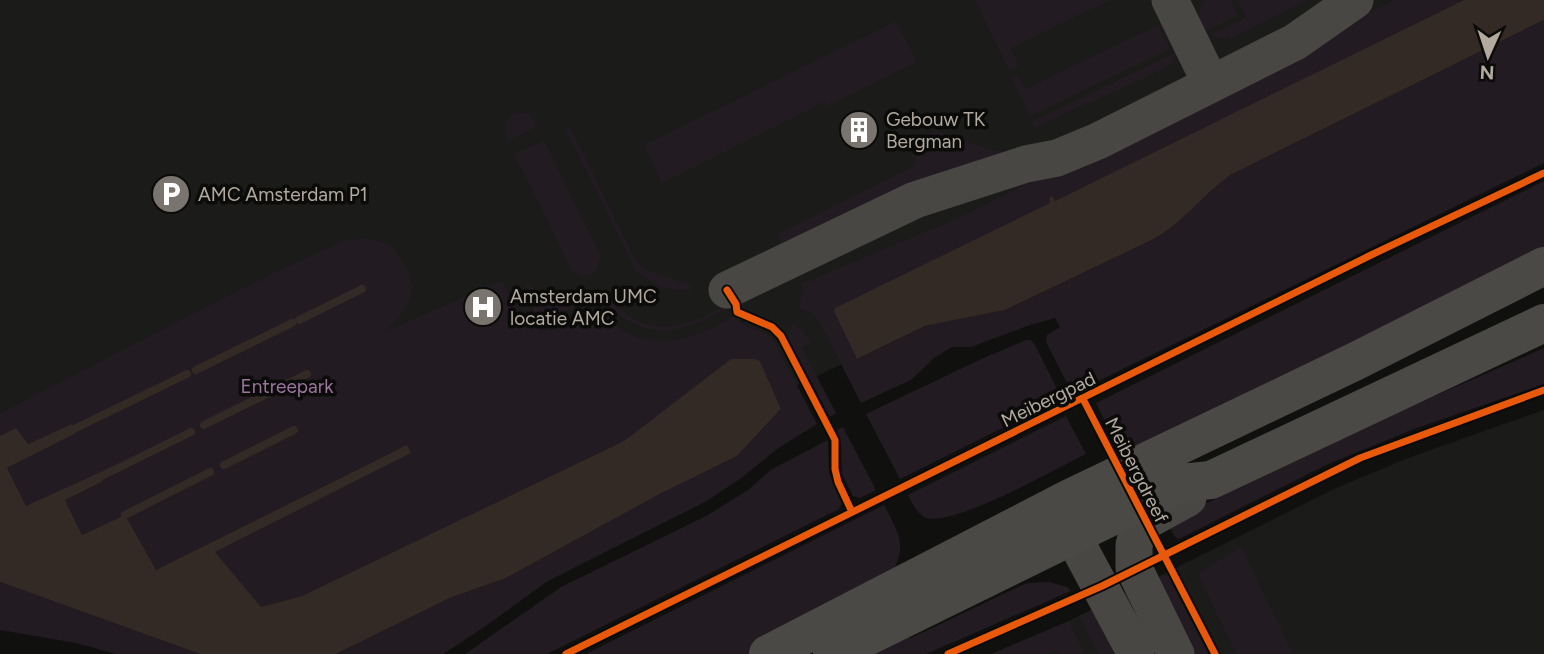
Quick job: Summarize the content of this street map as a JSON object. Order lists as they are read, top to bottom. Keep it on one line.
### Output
{"streets":{"main road":["Meibergdreef"],"cycle path":["Meibergpad"]},"parks":["Entreepark"],"places":{"building":["Gebouw TK Bergman"],"parking":["AMC Amsterdam P1"],"hospital":["Amsterdam UMC locatie AMC"]},"north":"bottom"}
